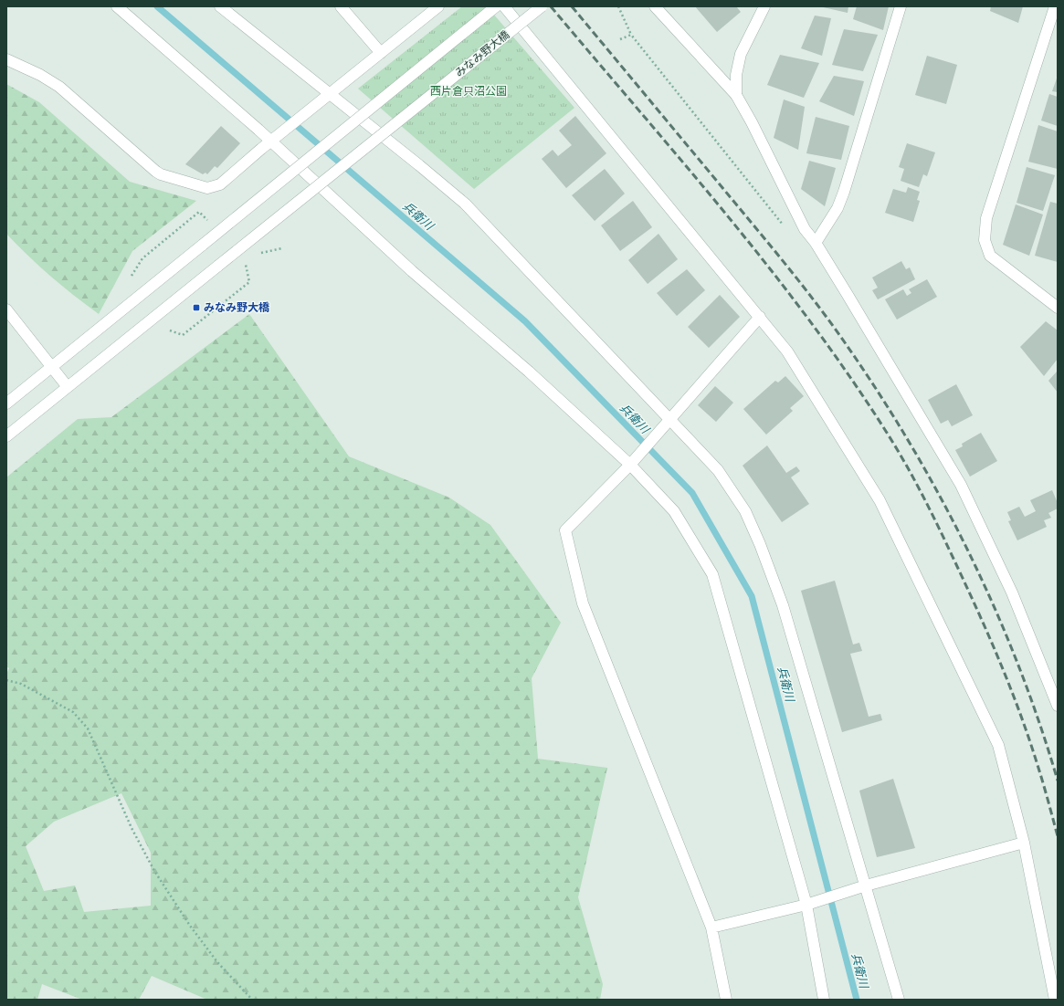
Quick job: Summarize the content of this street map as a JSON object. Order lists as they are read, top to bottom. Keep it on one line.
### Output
{"streets":{"street":["みなみ野大橋"]},"water":["兵衛川"],"parks":["西片倉只沼公園"],"places":{"transit":["みなみ野大橋"]}}
